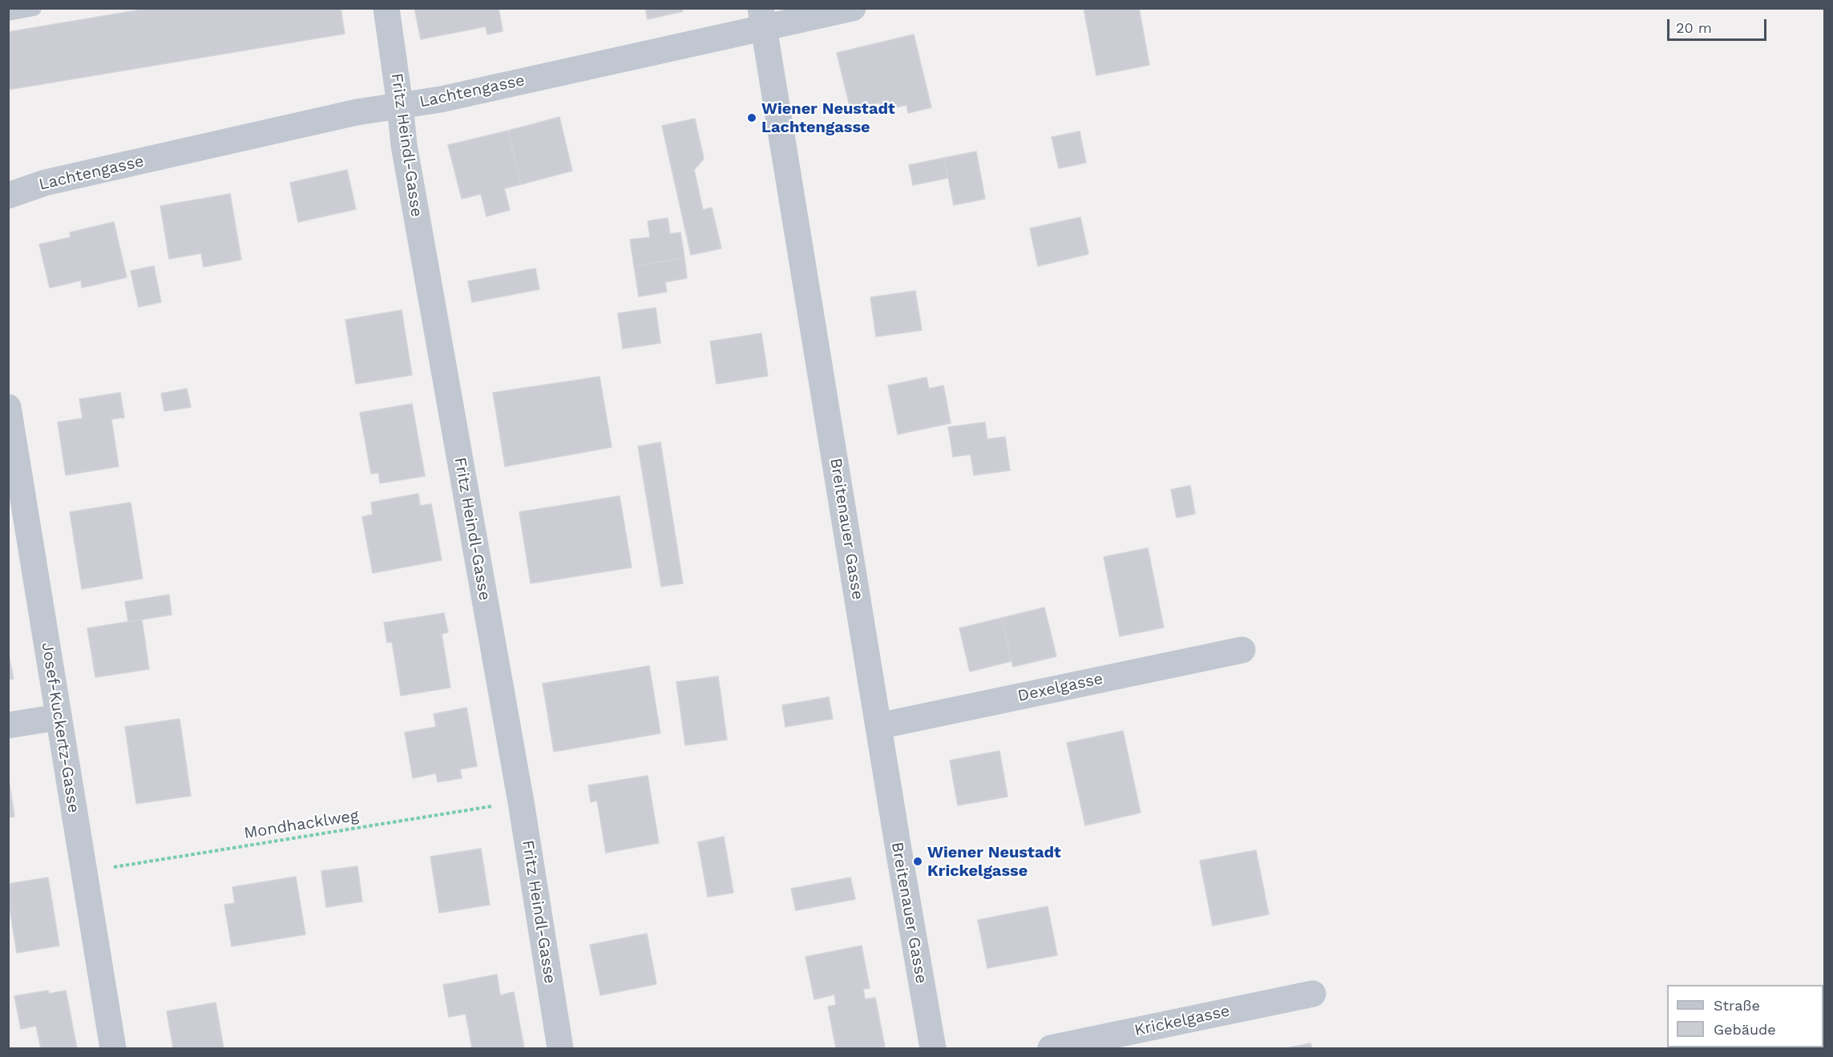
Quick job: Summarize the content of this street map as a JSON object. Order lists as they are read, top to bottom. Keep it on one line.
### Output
{"streets":{"street":["Lachtengasse","Fritz Heindl-Gasse","Breitenauer Gasse","Dexelgasse","Josef-Kuckertz-Gasse","Krickelgasse"],"path":["Mondhacklweg"]},"crossings":[["Lachtengasse","Fritz Heindl-Gasse"],["Lachtengasse","Breitenauer Gasse"],["Fritz Heindl-Gasse","Mondhacklweg"],["Breitenauer Gasse","Dexelgasse"],["Josef-Kuckertz-Gasse","Mondhacklweg"]],"places":["Wiener Neustadt Lachtengasse","Wiener Neustadt Krickelgasse"],"legend":["Straße","Gebäude"],"scale_bar":"20 m"}
